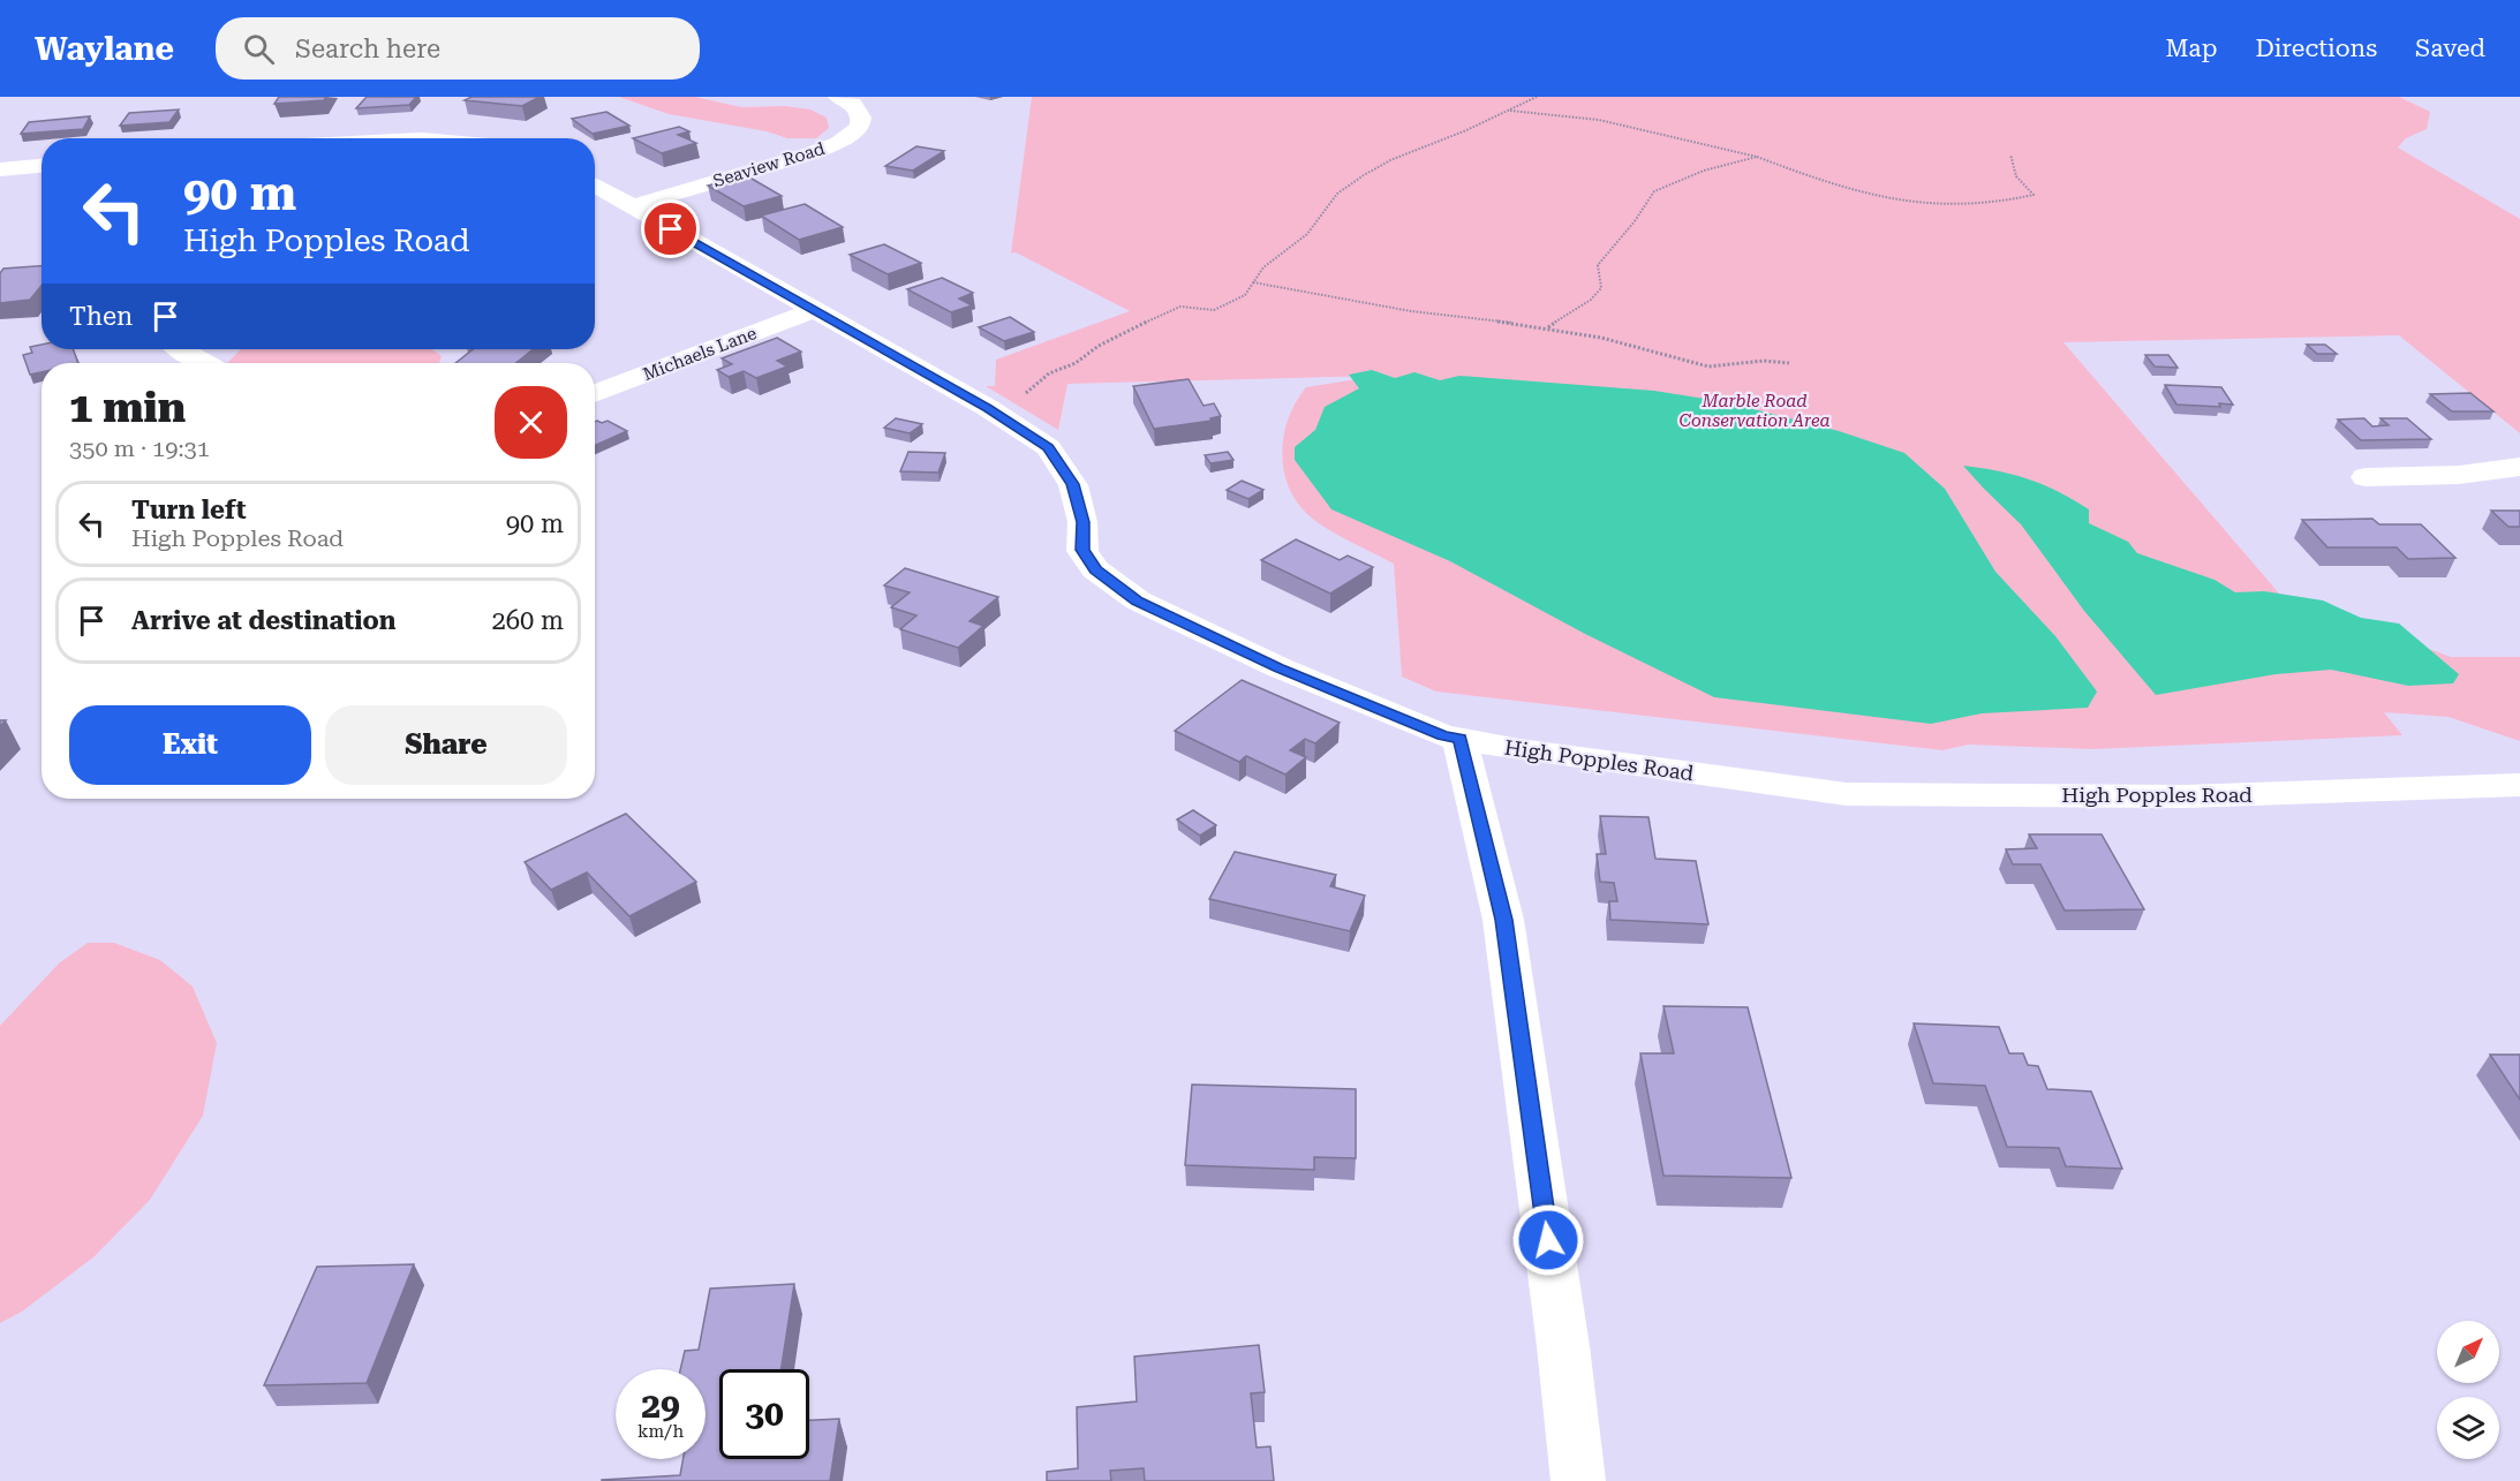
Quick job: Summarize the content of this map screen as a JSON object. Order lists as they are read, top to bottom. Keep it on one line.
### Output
{"streets":{"street":["Seaview Road","Michaels Lane","High Popples Road"]},"crossings":[["Seaview Road","High Popples Road"],["Michaels Lane","High Popples Road"]],"parks":["Marble Road Conservation Area"],"north":"top right","page":{"header":"Waylane","search":"Search here","nav":["Map","Directions","Saved"],"turn":["90 m","High Popples Road"],"then":"Then","heading":["1 min","350 m · 19:31"],"list":[{"name":"Turn left","note":"High Popples Road","value":"90 m"},{"name":"Arrive at destination","value":"260 m"}],"buttons":["Exit","Share"],"speed":"29 km/h","limit":"30"}}
